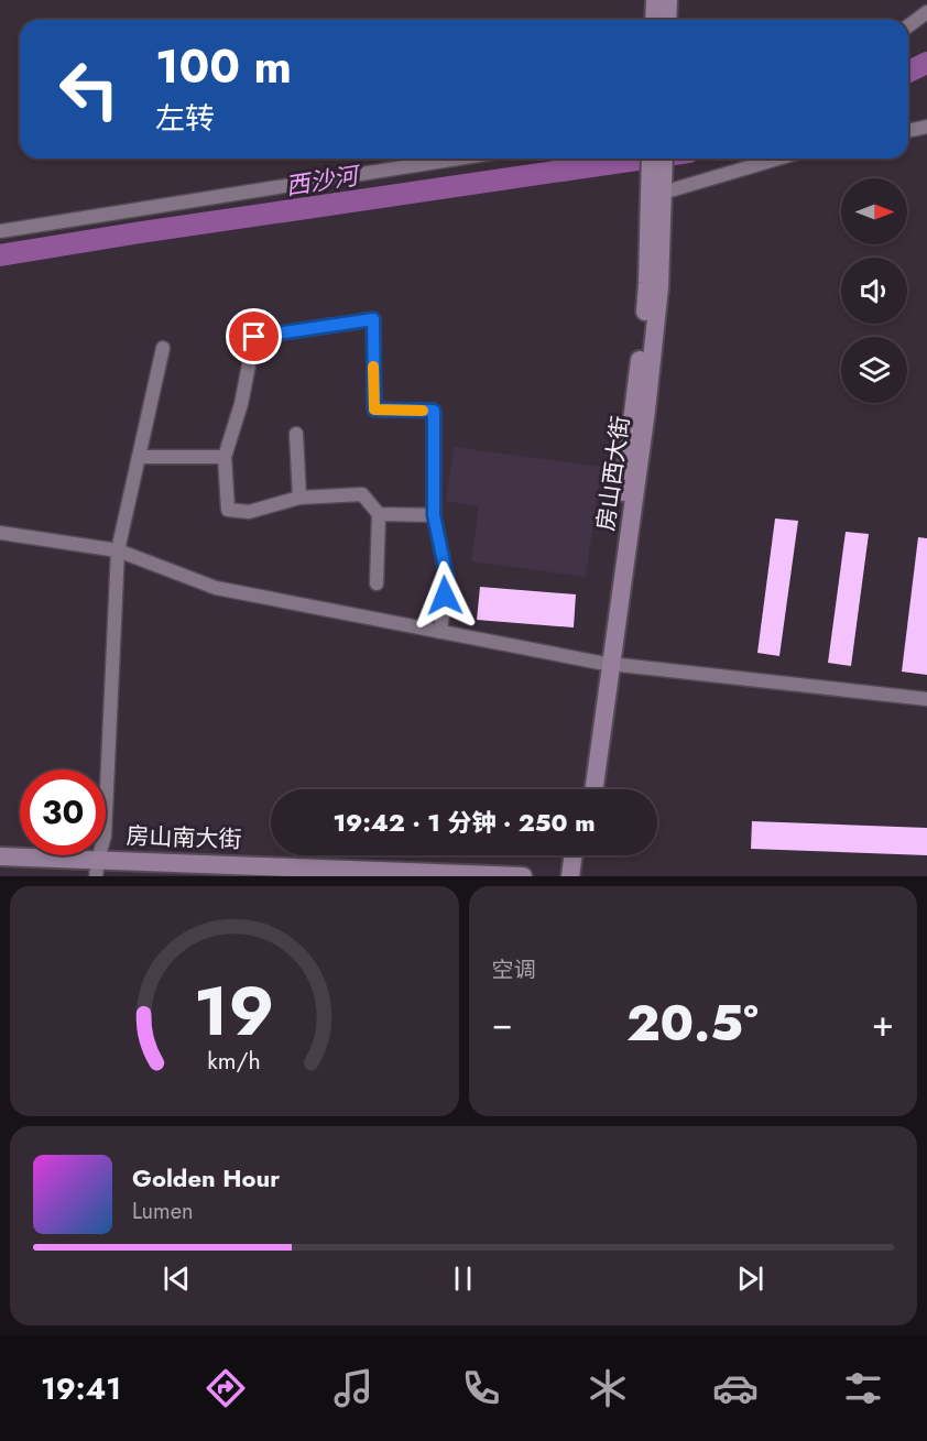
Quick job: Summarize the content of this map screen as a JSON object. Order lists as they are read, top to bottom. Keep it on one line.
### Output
{"streets":{"main road":["房山西大街","房山南大街"]},"water":["西沙河"],"north":"right","page":{"turn":["100 m","左转"],"limit":"30","trip":"19:42 · 1 分钟 · 250 m","tile":"空调","heat":["−","20.5°","+"],"song":["Golden Hour","Lumen"],"tabs":"19:41","gauge":["19","km/h"]}}
